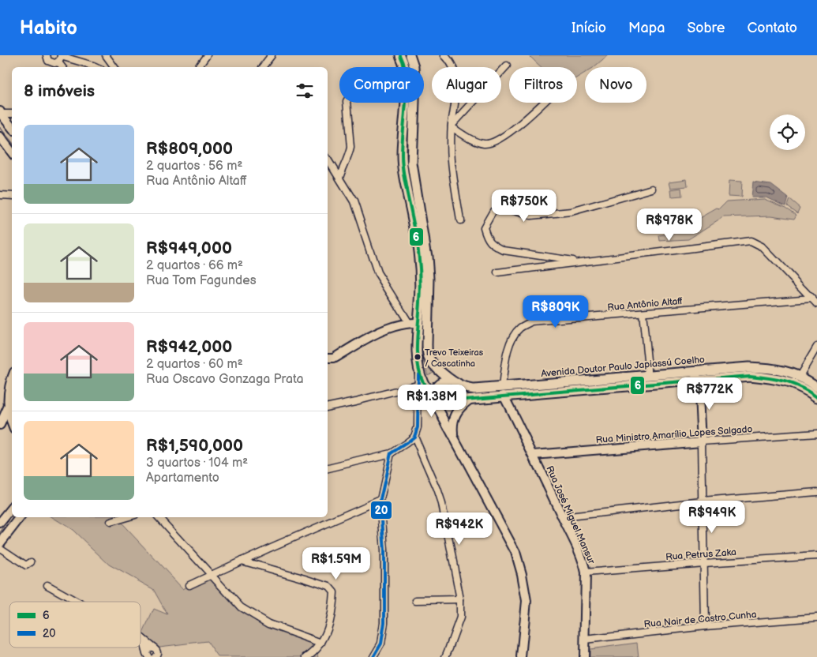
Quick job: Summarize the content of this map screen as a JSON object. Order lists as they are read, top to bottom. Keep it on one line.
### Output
{"streets":{"main road":["Avenida Doutor Paulo Japiassú Coelho"],"street":["Rua Antônio Altaff","Rua Ministro Amarílio Lopes Salgado","Rua José Miguel Mansur","Rua Petrus Zaka","Rua Nair de Castro Cunha"]},"crossings":[["Rua Antônio Altaff","Avenida Doutor Paulo Japiassú Coelho"],["Rua Antônio Altaff","Rua José Miguel Mansur"],["Avenida Doutor Paulo Japiassú Coelho","Rua José Miguel Mansur"],["Rua Ministro Amarílio Lopes Salgado","Rua José Miguel Mansur"],["Rua José Miguel Mansur","Rua Petrus Zaka"],["Rua José Miguel Mansur","Rua Nair de Castro Cunha"]],"places":["Trevo Teixeiras / Cascatinha"],"lines":["transit line 6","transit line 20"],"legend":["6","20"],"page":{"header":"Habito","nav":["Início","Mapa","Sobre","Contato"],"chip":["Comprar","Alugar","Filtros","Novo"],"heading":"8 imóveis","list":[{"name":"R$809,000","note":"2 quartos · 56 m² · Rua Antônio Altaff"},{"name":"R$949,000","note":"2 quartos · 66 m² · Rua Tom Fagundes"},{"name":"R$942,000","note":"2 quartos · 60 m² · Rua Oscavo Gonzaga Prata"},{"name":"R$1,590,000","note":"3 quartos · 104 m² · Apartamento"}],"price":["R$750K","R$978K","R$809K","R$772K","R$1.38M","R$949K","R$942K","R$1.59M"]}}
